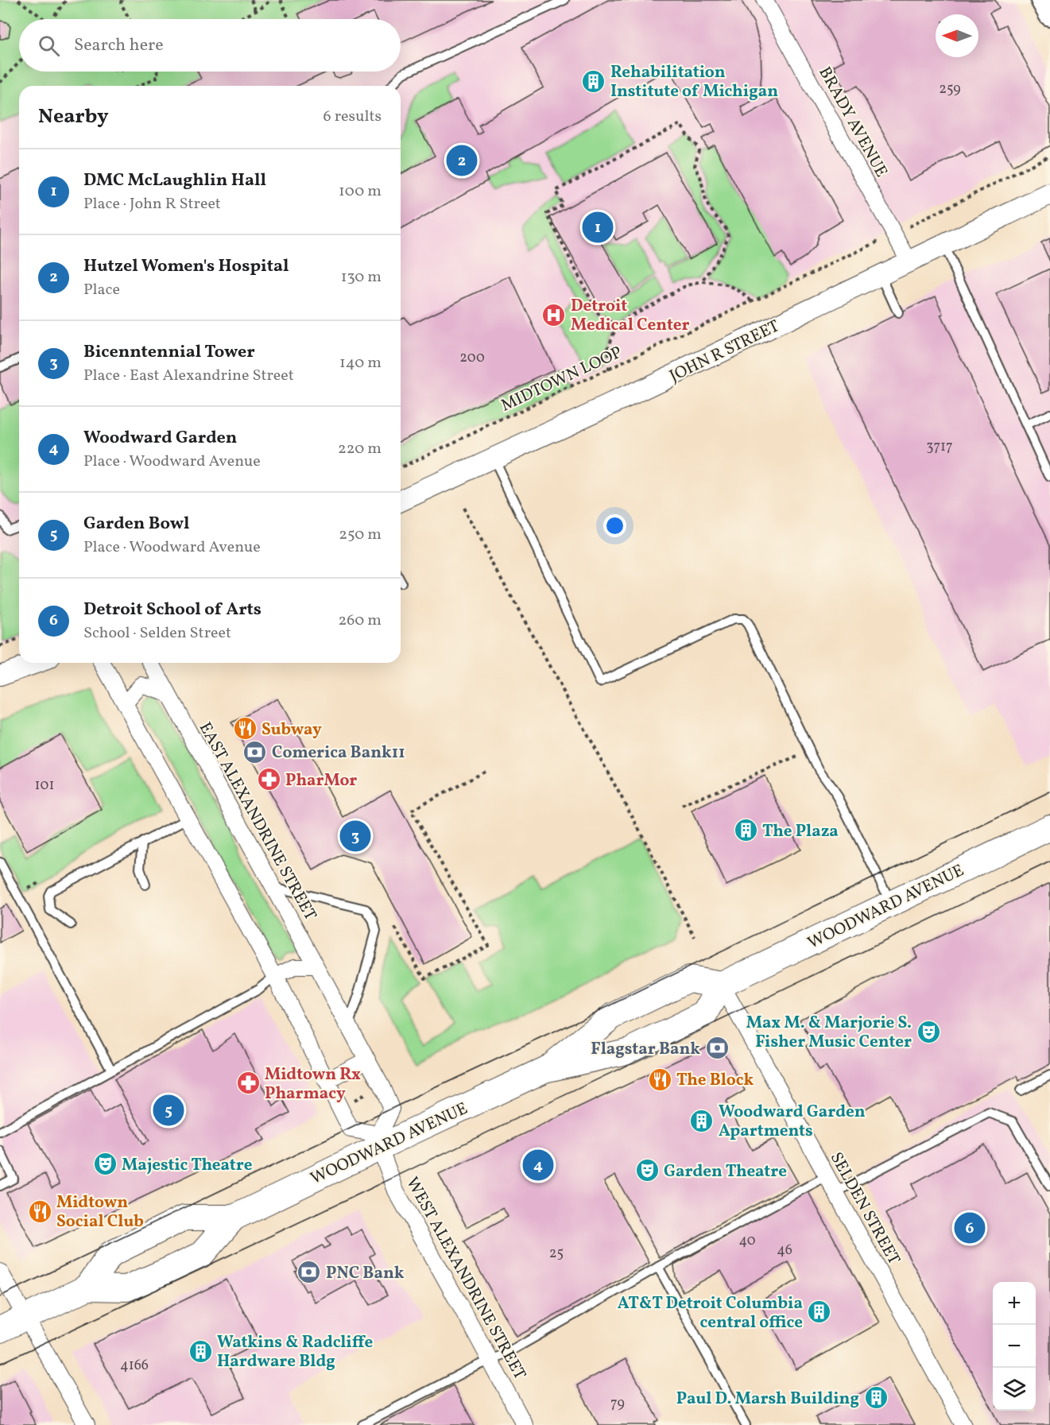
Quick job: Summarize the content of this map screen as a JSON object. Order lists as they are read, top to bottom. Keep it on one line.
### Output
{"streets":{"main road":["WOODWARD AVENUE"],"street":["BRADY AVENUE","JOHN R STREET","EAST ALEXANDRINE STREET","SELDEN STREET","WEST ALEXANDRINE STREET"],"path":["MIDTOWN LOOP"]},"crossings":[["BRADY AVENUE","JOHN R STREET"],["EAST ALEXANDRINE STREET","WOODWARD AVENUE"],["EAST ALEXANDRINE STREET","WEST ALEXANDRINE STREET"],["WOODWARD AVENUE","SELDEN STREET"],["WOODWARD AVENUE","WEST ALEXANDRINE STREET"]],"places":{"building":["Rehabilitation Institute of Michigan","The Plaza","Woodward Garden Apartments","AT&T Detroit Columbia central office","Watkins & Radcliffe Hardware Bldg","Paul D. Marsh Building"],"hospital":["Detroit Medical Center"],"restaurant":["Subway","The Block","Midtown Social Club"],"bank":["Comerica Bank11","Flagstar Bank","PNC Bank"],"pharmacy":["PharMor","Midtown Rx Pharmacy"],"theatre":["Max M. & Marjorie S. Fisher Music Center","Majestic Theatre","Garden Theatre"]},"house_numbers":["259","200","3717","101","40","46","25","4166","79"],"north":"left","page":{"search":"Search here","heading":["Nearby","6 results"],"pins":["2","1","3","5","4","6"],"list":[{"mark":"1","name":"DMC McLaughlin Hall","note":"Place · John R Street","value":"100 m"},{"mark":"2","name":"Hutzel Women's Hospital","note":"Place","value":"130 m"},{"mark":"3","name":"Bicenntennial Tower","note":"Place · East Alexandrine Street","value":"140 m"},{"mark":"4","name":"Woodward Garden","note":"Place · Woodward Avenue","value":"220 m"},{"mark":"5","name":"Garden Bowl","note":"Place · Woodward Avenue","value":"250 m"},{"mark":"6","name":"Detroit School of Arts","note":"School · Selden Street","value":"260 m"}],"map_buttons":["+","−"]}}
